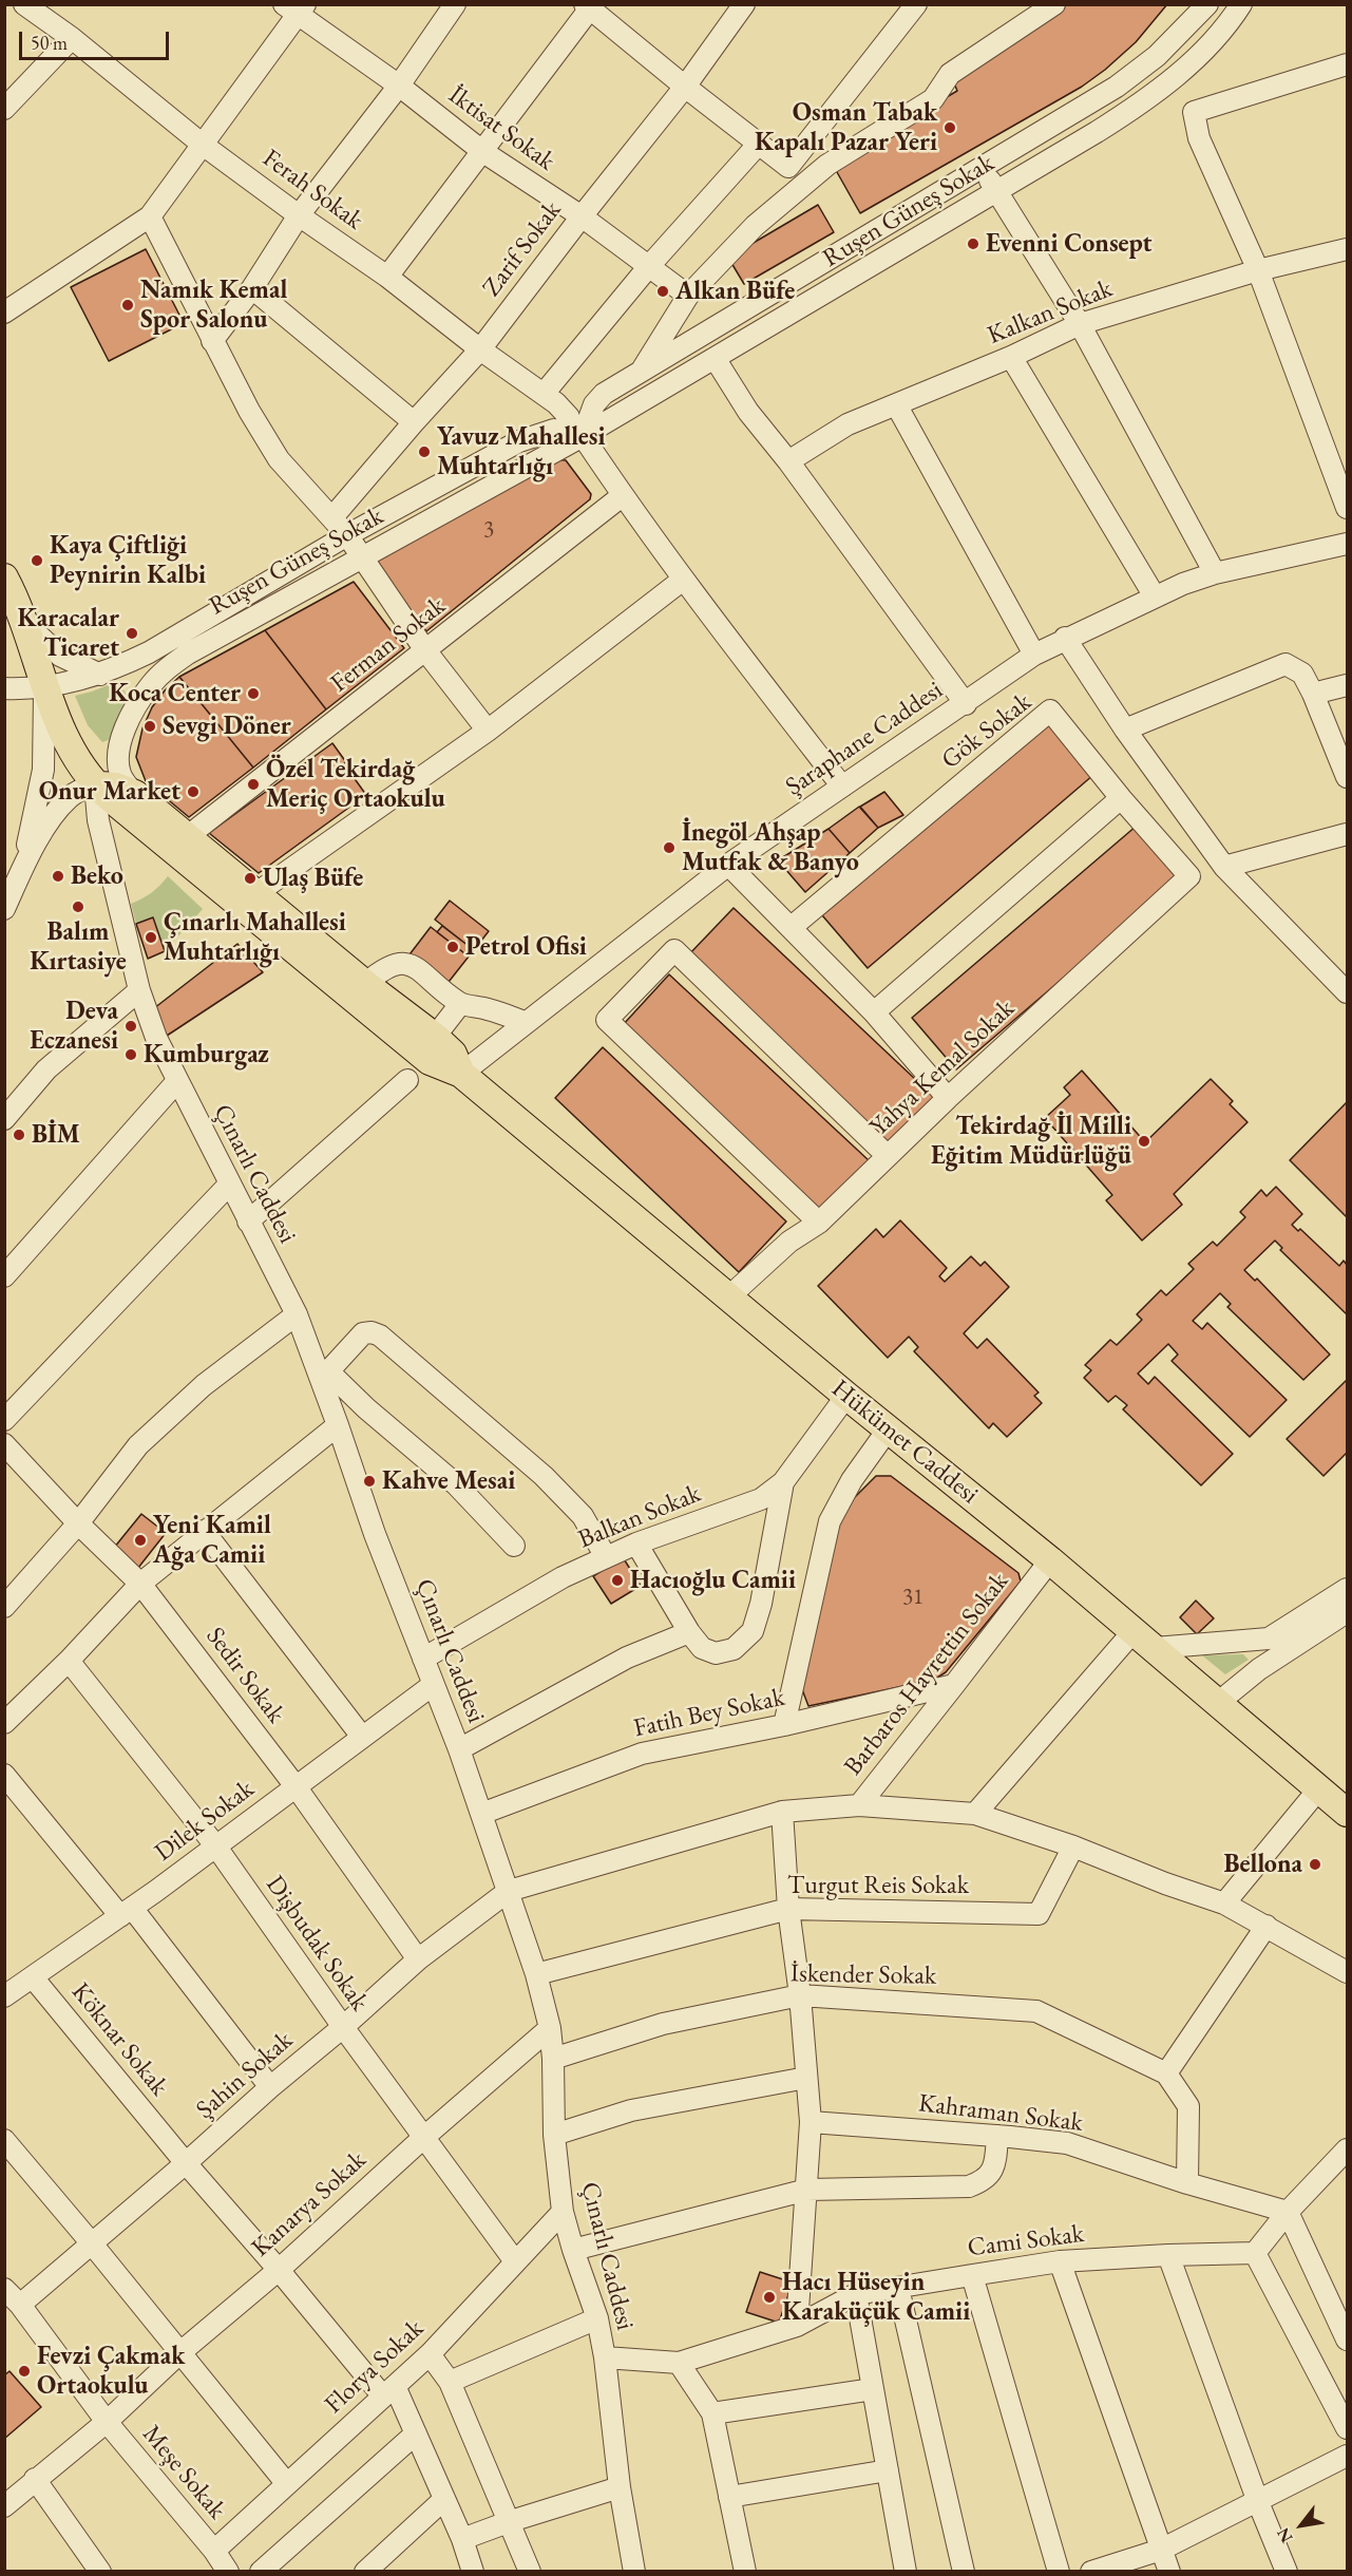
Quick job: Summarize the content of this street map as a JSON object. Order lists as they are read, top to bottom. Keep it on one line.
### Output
{"streets":{"main road":["Hükümet Caddesi"],"street":["İktisat Sokak","Ferah Sokak","Ruşen Güneş Sokak","Zarif Sokak","Kalkan Sokak","Ferman Sokak","Gök Sokak","Şaraphane Caddesi","Yahya Kemal Sokak","Çınarlı Caddesi","Balkan Sokak","Barbaros Hayrettin Sokak","Sedir Sokak","Fatih Bey Sokak","Dilek Sokak","Turgut Reis Sokak","Dişbudak Sokak","İskender Sokak","Köknar Sokak","Şahin Sokak","Kahraman Sokak","Kanarya Sokak","Cami Sokak","Florya Sokak","Meşe Sokak"]},"crossings":[["İktisat Sokak","Zarif Sokak"],["Ferah Sokak","Zarif Sokak"],["Ruşen Güneş Sokak","Hükümet Caddesi"],["Ferman Sokak","Hükümet Caddesi"],["Gök Sokak","Yahya Kemal Sokak"],["Şaraphane Caddesi","Hükümet Caddesi"],["Yahya Kemal Sokak","Hükümet Caddesi"],["Çınarlı Caddesi","Hükümet Caddesi"],["Çınarlı Caddesi","Balkan Sokak"],["Çınarlı Caddesi","Barbaros Hayrettin Sokak"],["Çınarlı Caddesi","Fatih Bey Sokak"],["Çınarlı Caddesi","Dilek Sokak"],["Çınarlı Caddesi","Turgut Reis Sokak"],["Çınarlı Caddesi","İskender Sokak"],["Çınarlı Caddesi","Şahin Sokak"],["Çınarlı Caddesi","Kanarya Sokak"],["Çınarlı Caddesi","Cami Sokak"],["Çınarlı Caddesi","Florya Sokak"],["Hükümet Caddesi","Balkan Sokak"],["Hükümet Caddesi","Barbaros Hayrettin Sokak"],["Barbaros Hayrettin Sokak","Fatih Bey Sokak"],["Barbaros Hayrettin Sokak","Şahin Sokak"],["Sedir Sokak","Dilek Sokak"],["Sedir Sokak","Şahin Sokak"],["Dilek Sokak","Dişbudak Sokak"],["Dilek Sokak","Köknar Sokak"],["Dişbudak Sokak","Şahin Sokak"],["Dişbudak Sokak","Kanarya Sokak"],["Dişbudak Sokak","Florya Sokak"],["Köknar Sokak","Şahin Sokak"],["Köknar Sokak","Kanarya Sokak"],["Köknar Sokak","Florya Sokak"],["Şahin Sokak","Meşe Sokak"],["Kanarya Sokak","Meşe Sokak"],["Florya Sokak","Meşe Sokak"]],"places":["Osman Tabak Kapalı Pazar Yeri","Evenni Consept","Alkan Büfe","Namık Kemal Spor Salonu","Yavuz Mahallesi Muhtarlığı","Kaya Çiftliği Peynirin Kalbi","Karacalar Ticaret","Koca Center","Sevgi Döner","Özel Tekirdağ Meriç Ortaokulu","Onur Market","İnegöl Ahşap Mutfak & Banyo","Beko","Ulaş Büfe","Balım Kırtasiye","Çınarlı Mahallesi Muhtarlığı","Petrol Ofisi","Deva Eczanesi","Kumburgaz","BİM","Tekirdağ İl Milli Eğitim Müdürlüğü","Kahve Mesai","Yeni Kamil Ağa Camii","Hacıoğlu Camii","Bellona","Hacı Hüseyin Karaküçük Camii","Fevzi Çakmak Ortaokulu"],"house_numbers":["3","31"],"scale_bar":"50 m","north":"bottom left"}
